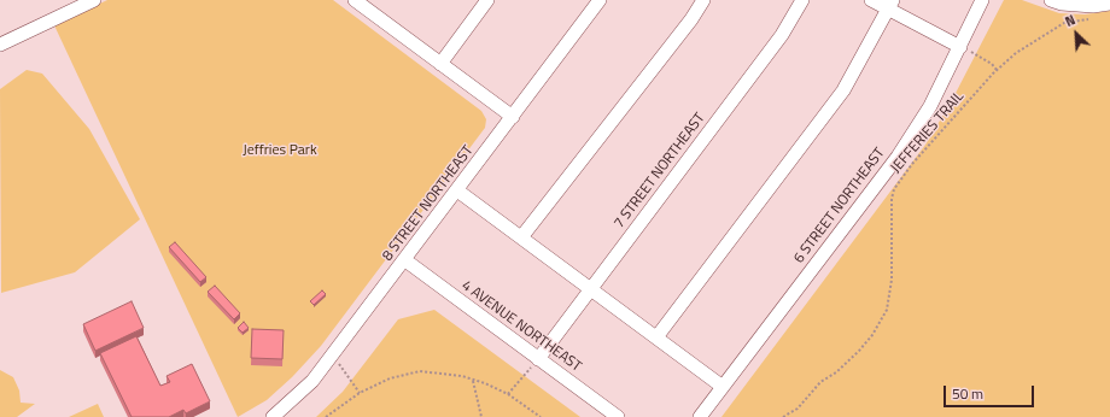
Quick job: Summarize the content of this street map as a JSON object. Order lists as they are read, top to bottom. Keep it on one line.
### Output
{"streets":{"street":["7 STREET NORTHEAST","8 STREET NORTHEAST","6 STREET NORTHEAST","4 AVENUE NORTHEAST"],"path":["JEFFERIES TRAIL"]},"crossings":[["7 STREET NORTHEAST","4 AVENUE NORTHEAST"],["8 STREET NORTHEAST","4 AVENUE NORTHEAST"]],"parks":["Jeffries Park"],"scale_bar":"50 m","north":"top left"}
